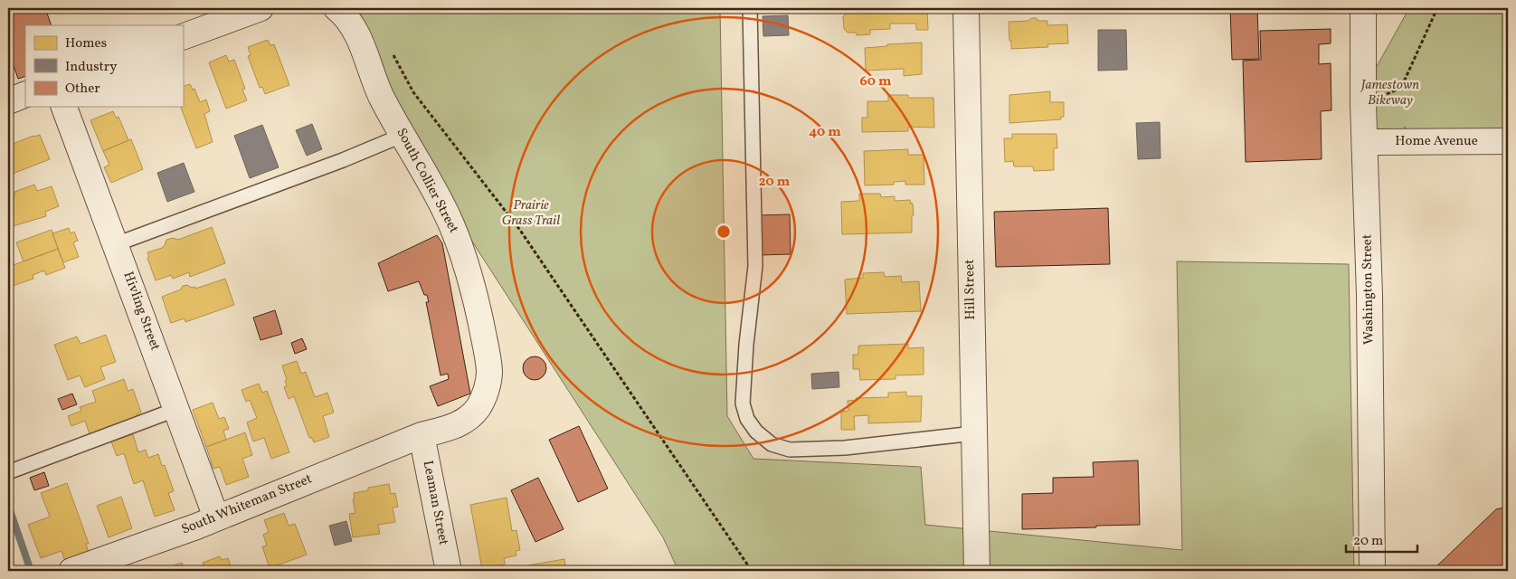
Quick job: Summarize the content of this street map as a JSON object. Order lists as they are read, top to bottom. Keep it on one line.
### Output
{"streets":{"street":["Home Avenue","South Collier Street","Hill Street","Washington Street","Hivling Street","Leaman Street","South Whiteman Street"]},"crossings":[["Home Avenue","Washington Street"],["South Collier Street","Leaman Street"],["South Collier Street","South Whiteman Street"],["Hivling Street","South Whiteman Street"],["Leaman Street","South Whiteman Street"]],"parks":["Jamestown Bikeway","Prairie Grass Trail"],"legend":["Homes","Industry","Other"],"scale_bar":"20 m","rings":["60 m","40 m","20 m"]}
